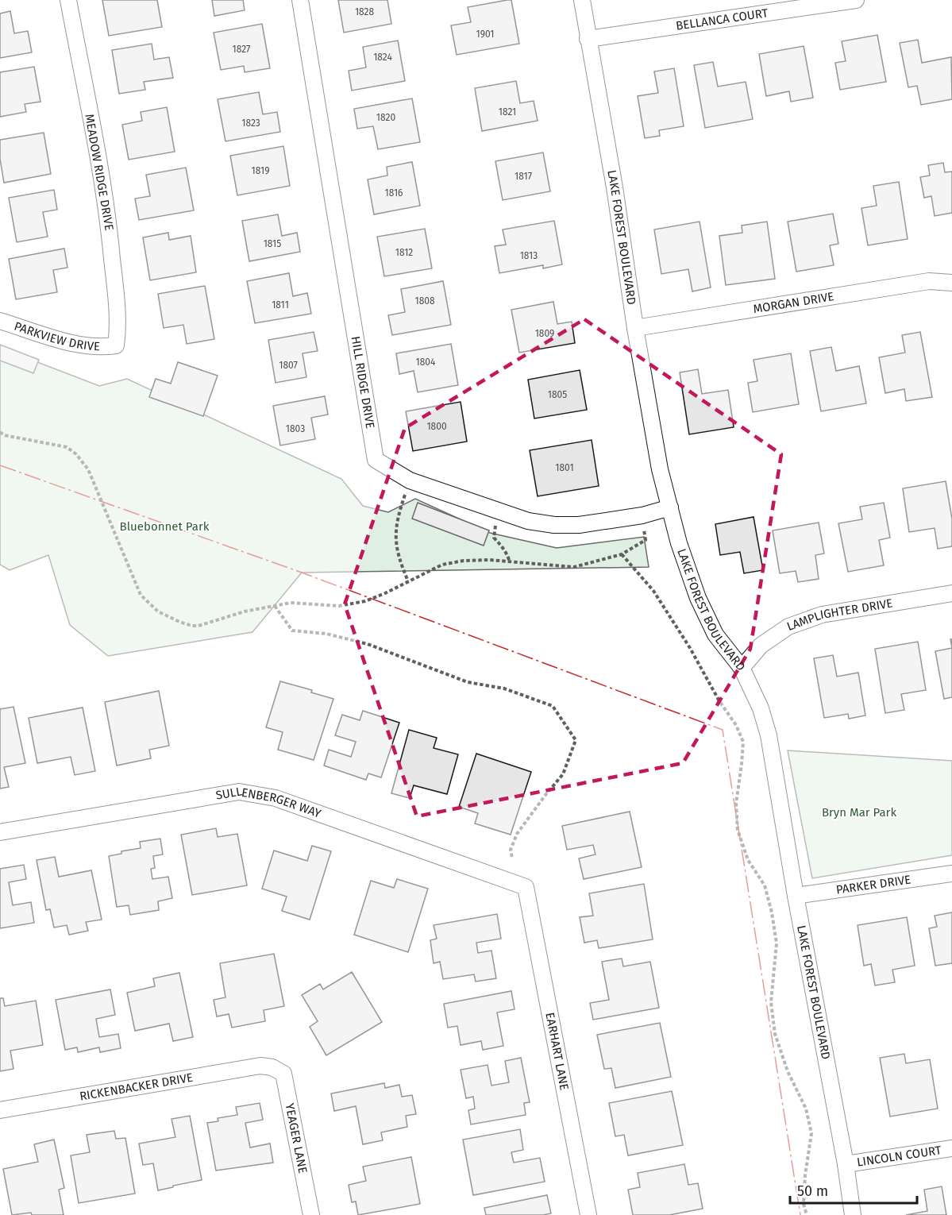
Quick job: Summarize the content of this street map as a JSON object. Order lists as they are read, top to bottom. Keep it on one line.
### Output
{"streets":{"street":["BELLANCA COURT","MEADOW RIDGE DRIVE","LAKE FOREST BOULEVARD","MORGAN DRIVE","PARKVIEW DRIVE","HILL RIDGE DRIVE","LAMPLIGHTER DRIVE","SULLENBERGER WAY","PARKER DRIVE","EARHART LANE","RICKENBACKER DRIVE","YEAGER LANE","LINCOLN COURT"]},"crossings":[["BELLANCA COURT","LAKE FOREST BOULEVARD"],["MEADOW RIDGE DRIVE","PARKVIEW DRIVE"],["LAKE FOREST BOULEVARD","MORGAN DRIVE"],["LAKE FOREST BOULEVARD","HILL RIDGE DRIVE"],["LAKE FOREST BOULEVARD","LAMPLIGHTER DRIVE"],["LAKE FOREST BOULEVARD","PARKER DRIVE"],["LAKE FOREST BOULEVARD","LINCOLN COURT"],["SULLENBERGER WAY","EARHART LANE"],["RICKENBACKER DRIVE","YEAGER LANE"]],"parks":["Bluebonnet Park","Bryn Mar Park"],"house_numbers":["1828","1901","1827","1824","1821","1820","1823","1819","1817","1816","1815","1812","1813","1808","1811","1809","1804","1807","1805","1800","1803","1801"],"scale_bar":"50 m"}
